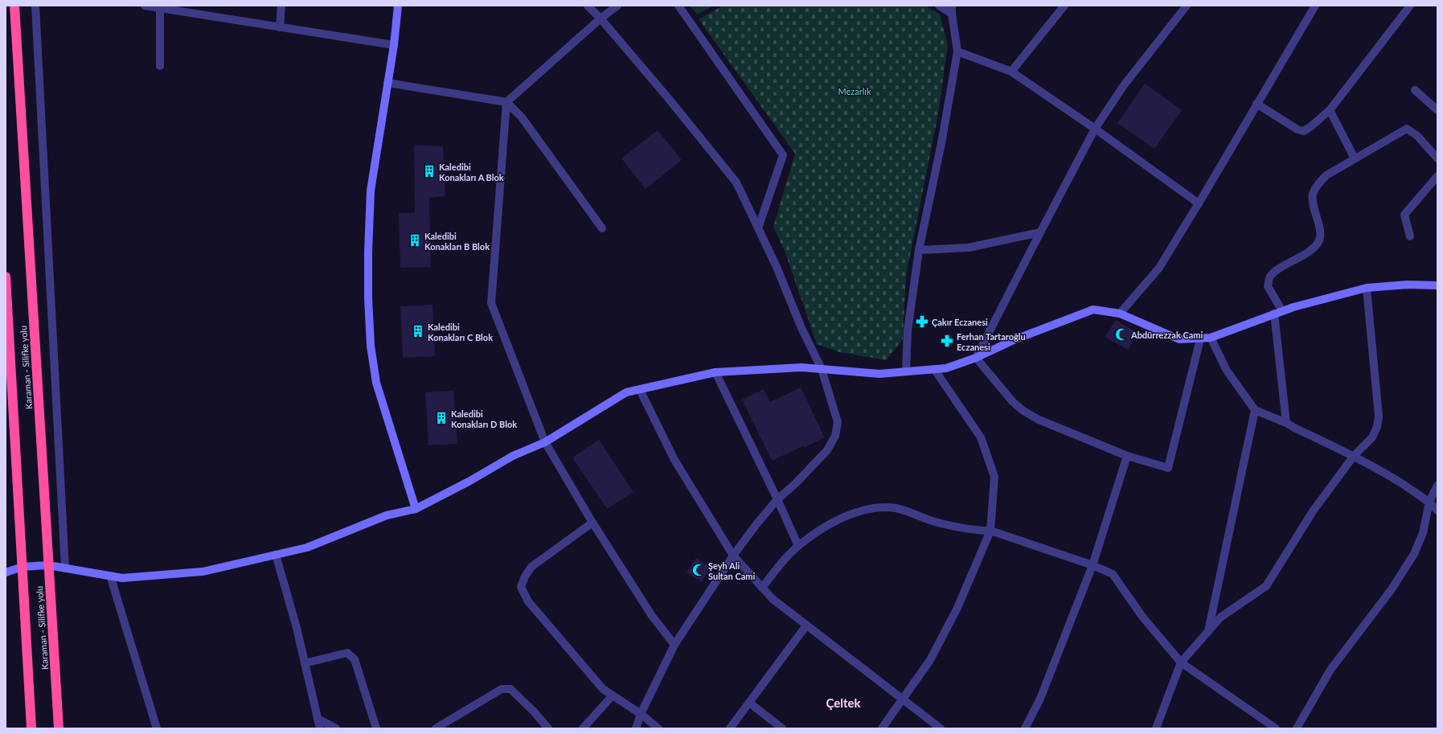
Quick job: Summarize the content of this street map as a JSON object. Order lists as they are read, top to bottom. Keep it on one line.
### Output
{"streets":{"highway":["Karaman - Silifke yolu"]},"districts":["Çeltek"],"parks":["Mezarlık"],"places":{"building":["Kaledibi Konakları A Blok","Kaledibi Konakları B Blok","Kaledibi Konakları C Blok","Kaledibi Konakları D Blok"],"pharmacy":["Çakır Eczanesi","Ferhan Tartaroğlu Eczanesi"],"mosque":["Abdürrezzak Cami","Şeyh Ali Sultan Cami"]}}
